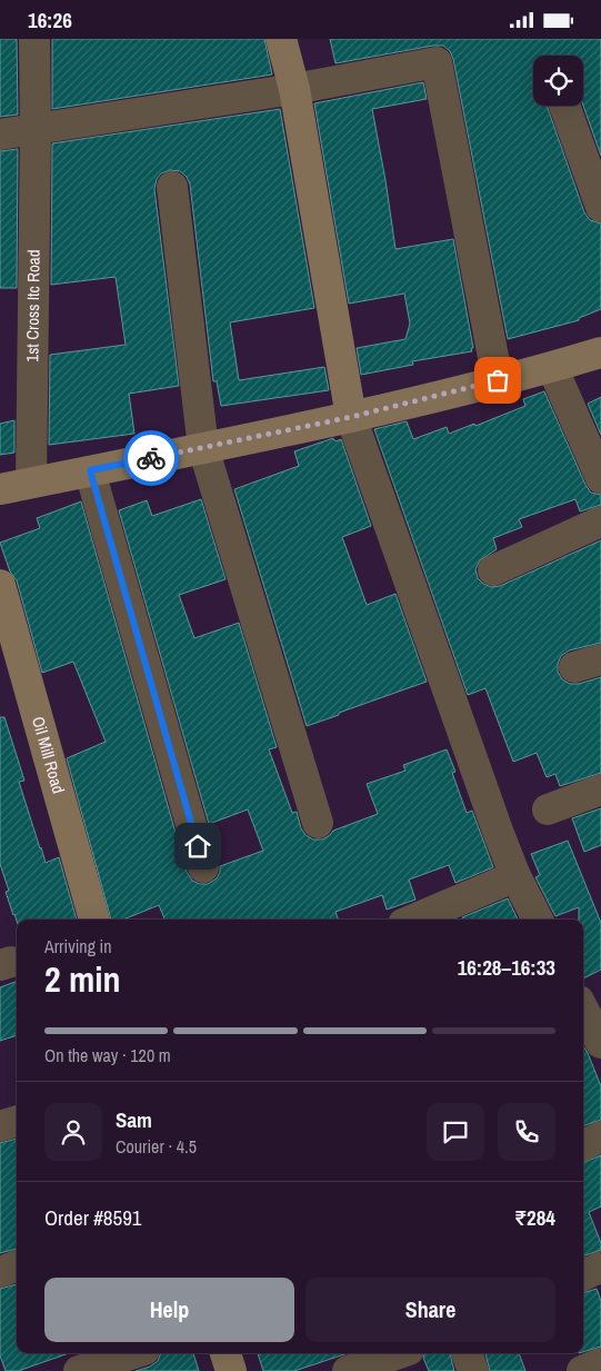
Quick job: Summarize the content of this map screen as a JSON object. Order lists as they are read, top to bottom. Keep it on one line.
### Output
{"streets":{"street":["1st Cross Itc Road","Oil Mill Road"]},"page":{"status":"16:26","heading":["2 min","Arriving in","16:28–16:33"],"panel":["Sam","Courier · 4.5","Order #8591","₹284"],"bar":"On the way · 120 m","buttons":["Help","Share"]}}
